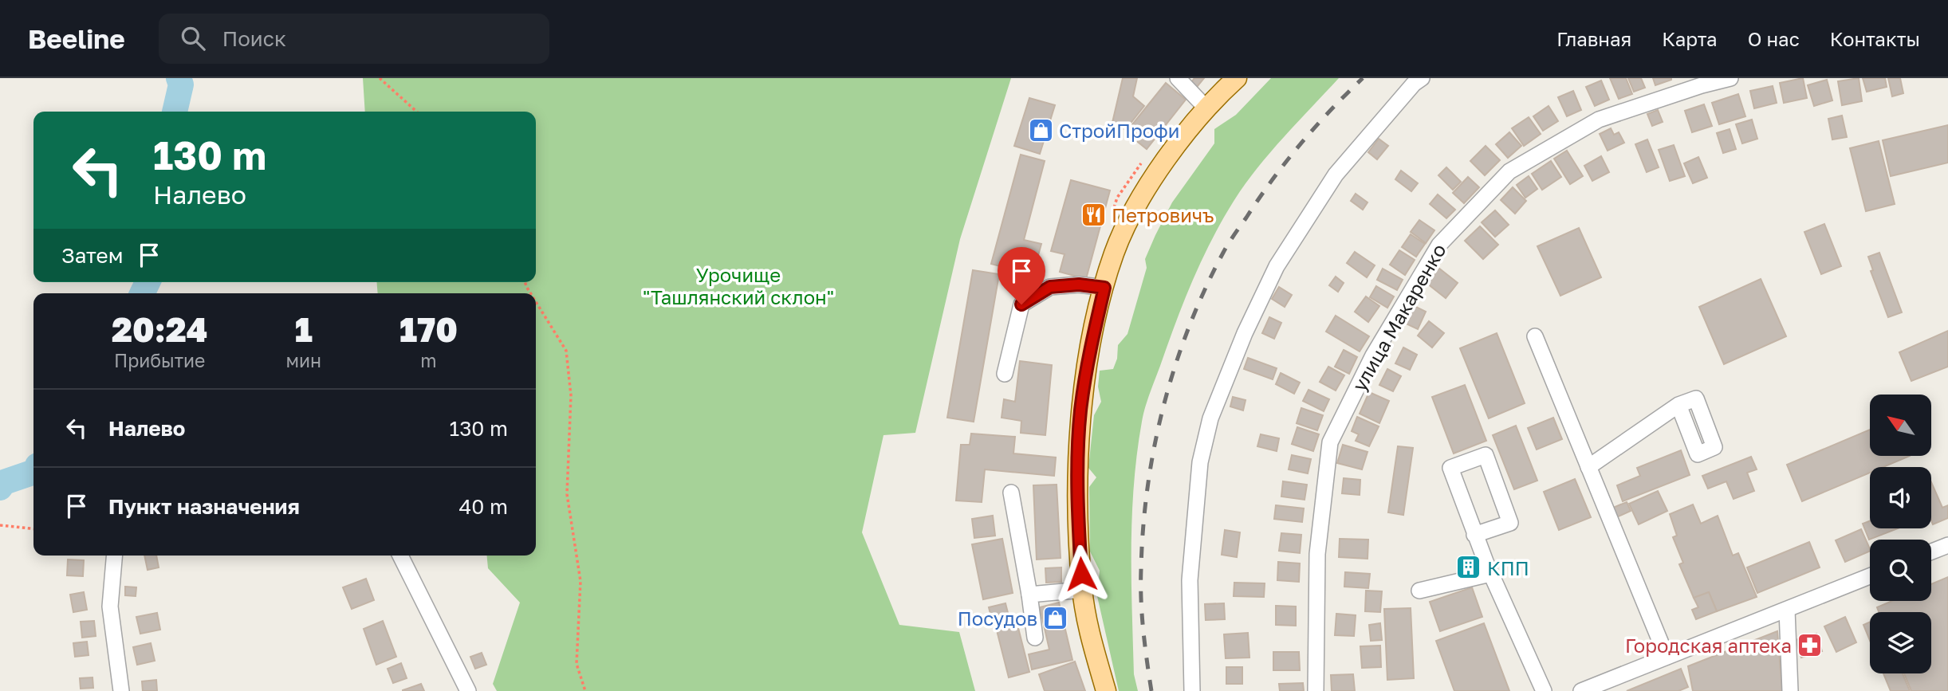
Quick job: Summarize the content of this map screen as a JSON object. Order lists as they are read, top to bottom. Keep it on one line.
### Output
{"streets":{"street":["улица Макаренко"]},"parks":["Урочище \"Ташлянский склон\""],"places":{"shop":["СтройПрофи","Посудов"],"restaurant":["Петровичъ"],"building":["КПП"],"pharmacy":["Городская аптека"]},"north":"top left","page":{"header":"Beeline","search":"Поиск","nav":["Главная","Карта","О нас","Контакты"],"turn":["130 m","Налево"],"then":"Затем","eta":["20:24","Прибытие","1","мин","170","m"],"list":[{"name":"Налево","value":"130 m"},{"name":"Пункт назначения","value":"40 m"}]}}
